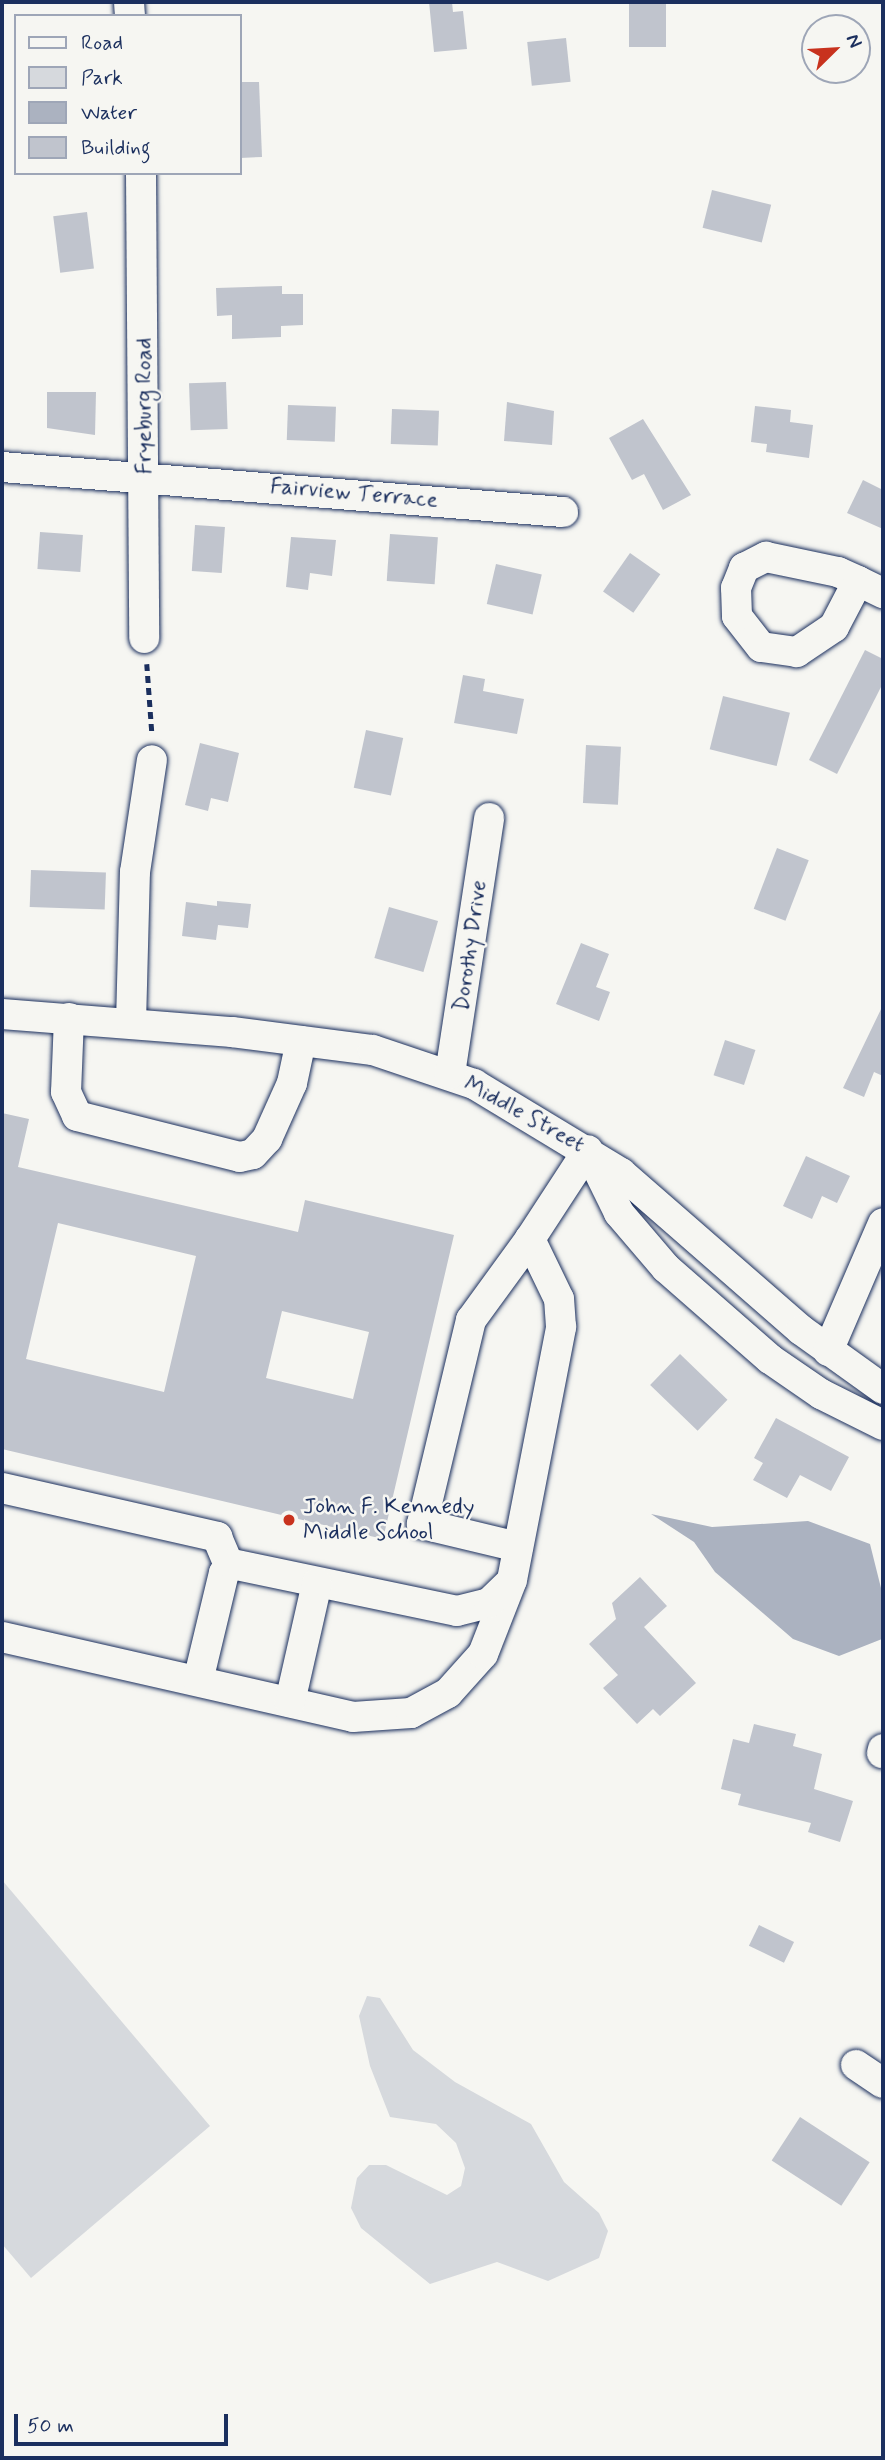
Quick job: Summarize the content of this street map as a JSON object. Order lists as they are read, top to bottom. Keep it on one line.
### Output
{"streets":{"street":["Fryeburg Road","Fairview Terrace","Dorothy Drive","Middle Street"]},"crossings":[["Fryeburg Road","Fairview Terrace"],["Dorothy Drive","Middle Street"]],"places":["John F. Kennedy Middle School"],"legend":["Road","Park","Water","Building"],"scale_bar":"50 m","north":"top right"}
